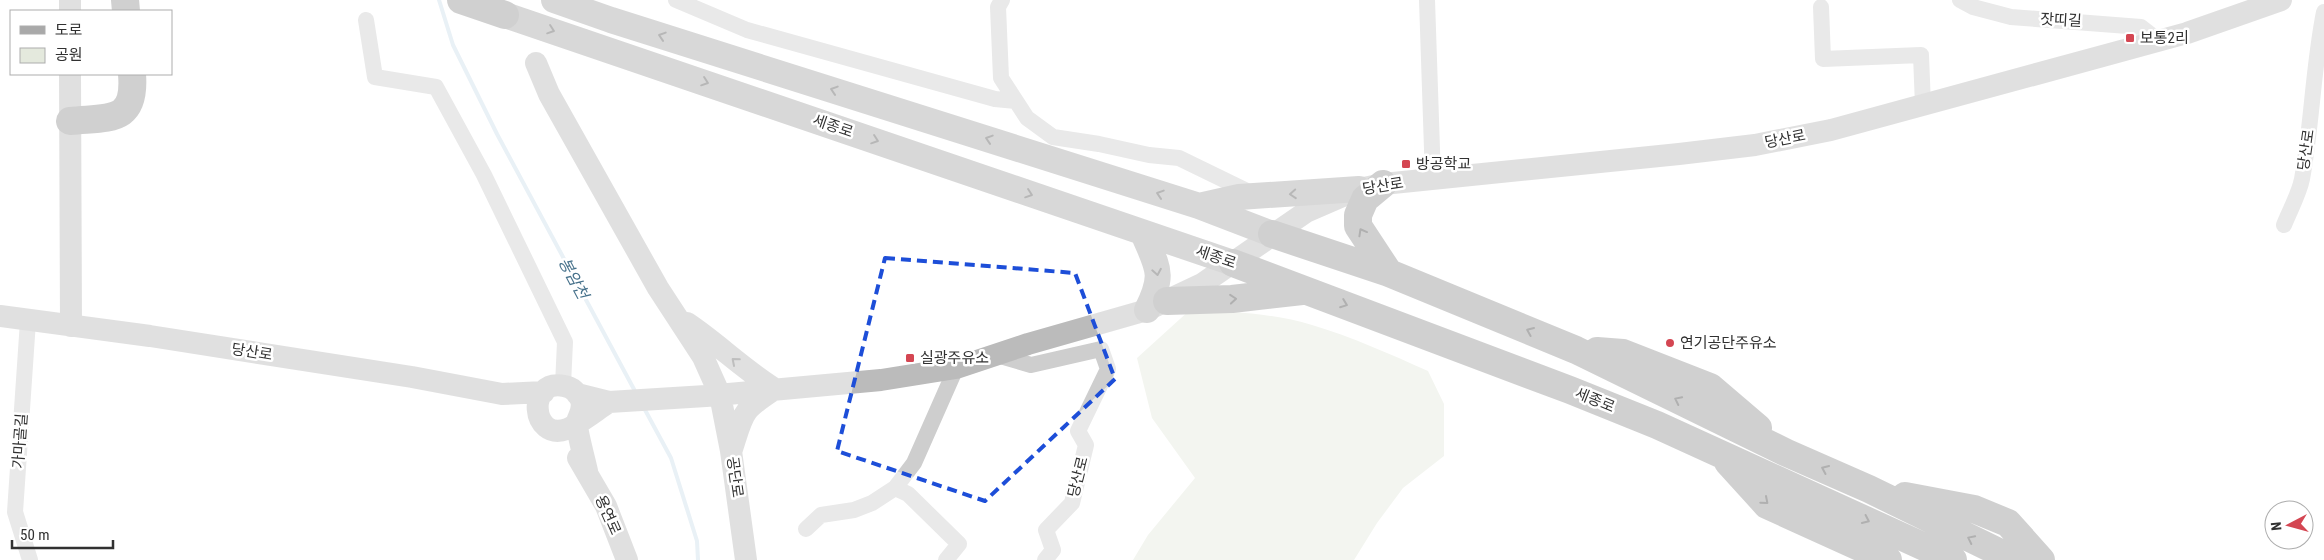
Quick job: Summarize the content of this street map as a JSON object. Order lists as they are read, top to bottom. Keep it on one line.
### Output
{"streets":{"highway":["세종로"],"street":["잣띠길","당산로","가마골길","공단로","용연로"]},"crossings":[["잣띠길","당산로"],["세종로","당산로"],["당산로","가마골길"],["당산로","공단로"]],"water":["봉암천"],"places":{"transit":["보통2리","방공학교","실광주유소"],"other":["연기공단주유소"]},"legend":["도로","공원"],"scale_bar":"50 m","north":"left"}
